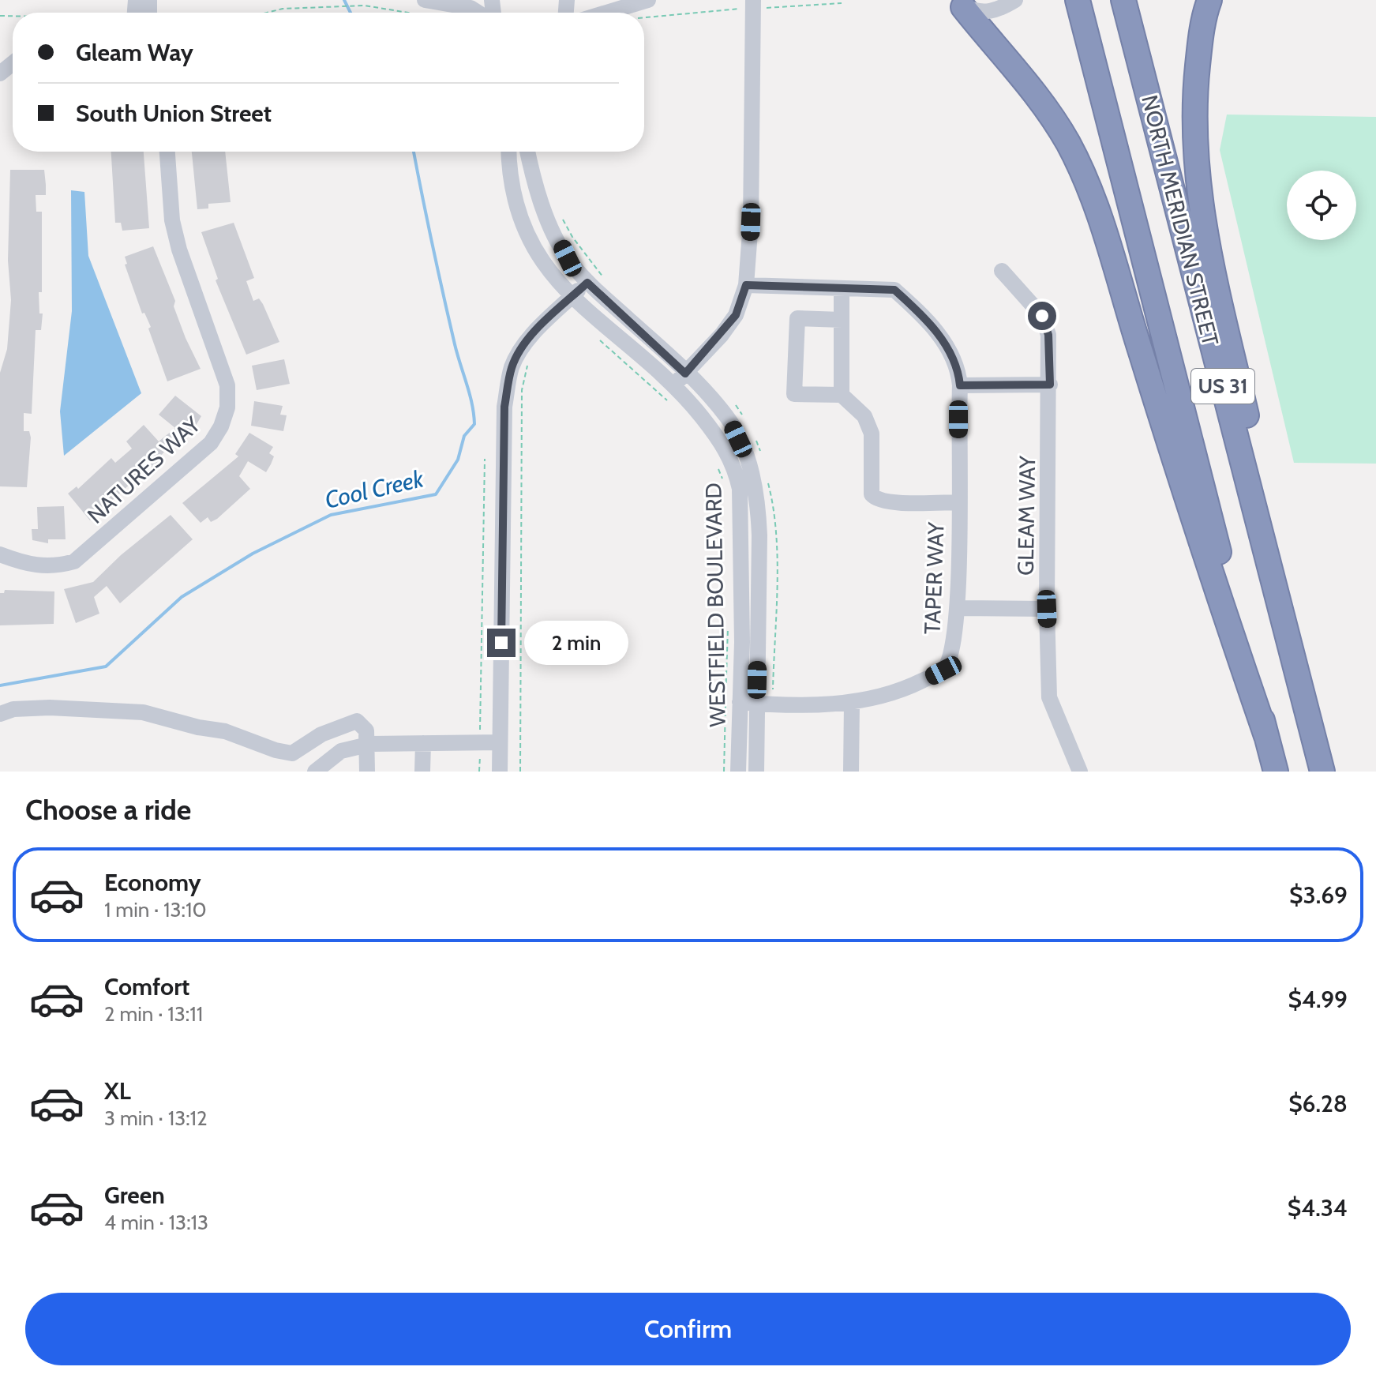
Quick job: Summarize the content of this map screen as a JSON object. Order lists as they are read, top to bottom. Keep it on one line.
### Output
{"streets":{"highway":["NORTH MERIDIAN STREET","US 31"],"street":["NATURES WAY","GLEAM WAY","TAPER WAY","WESTFIELD BOULEVARD"]},"crossings":[["TAPER WAY","WESTFIELD BOULEVARD"]],"water":["Cool Creek"],"page":{"banner":["Gleam Way","South Union Street"],"bubble":"2 min","heading":"Choose a ride","list":[{"name":"Economy","note":"1 min · 13:10","value":"$3.69"},{"name":"Comfort","note":"2 min · 13:11","value":"$4.99"},{"name":"XL","note":"3 min · 13:12","value":"$6.28"},{"name":"Green","note":"4 min · 13:13","value":"$4.34"}],"buttons":"Confirm"}}
